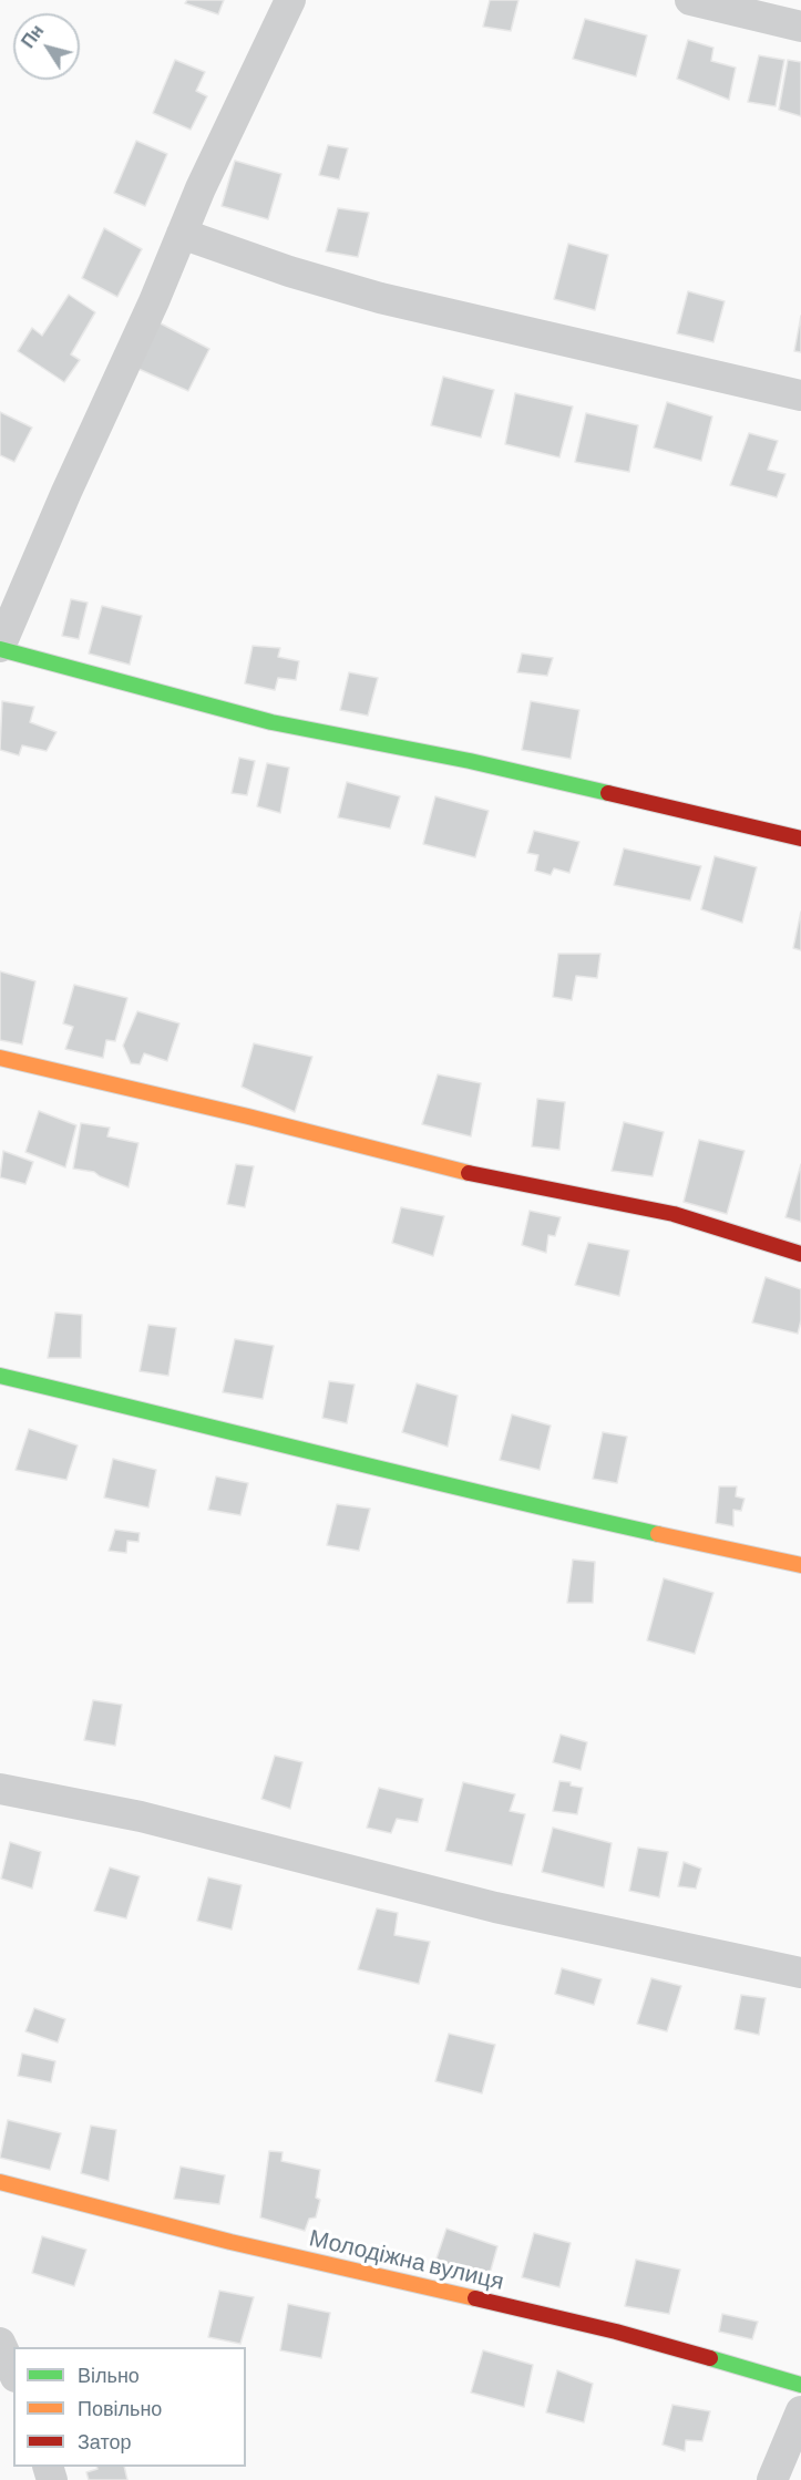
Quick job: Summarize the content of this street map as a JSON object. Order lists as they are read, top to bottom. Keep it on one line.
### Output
{"streets":{"street":["Молодіжна вулиця"]},"legend":["Вільно","Повільно","Затор"],"north":"top left"}
